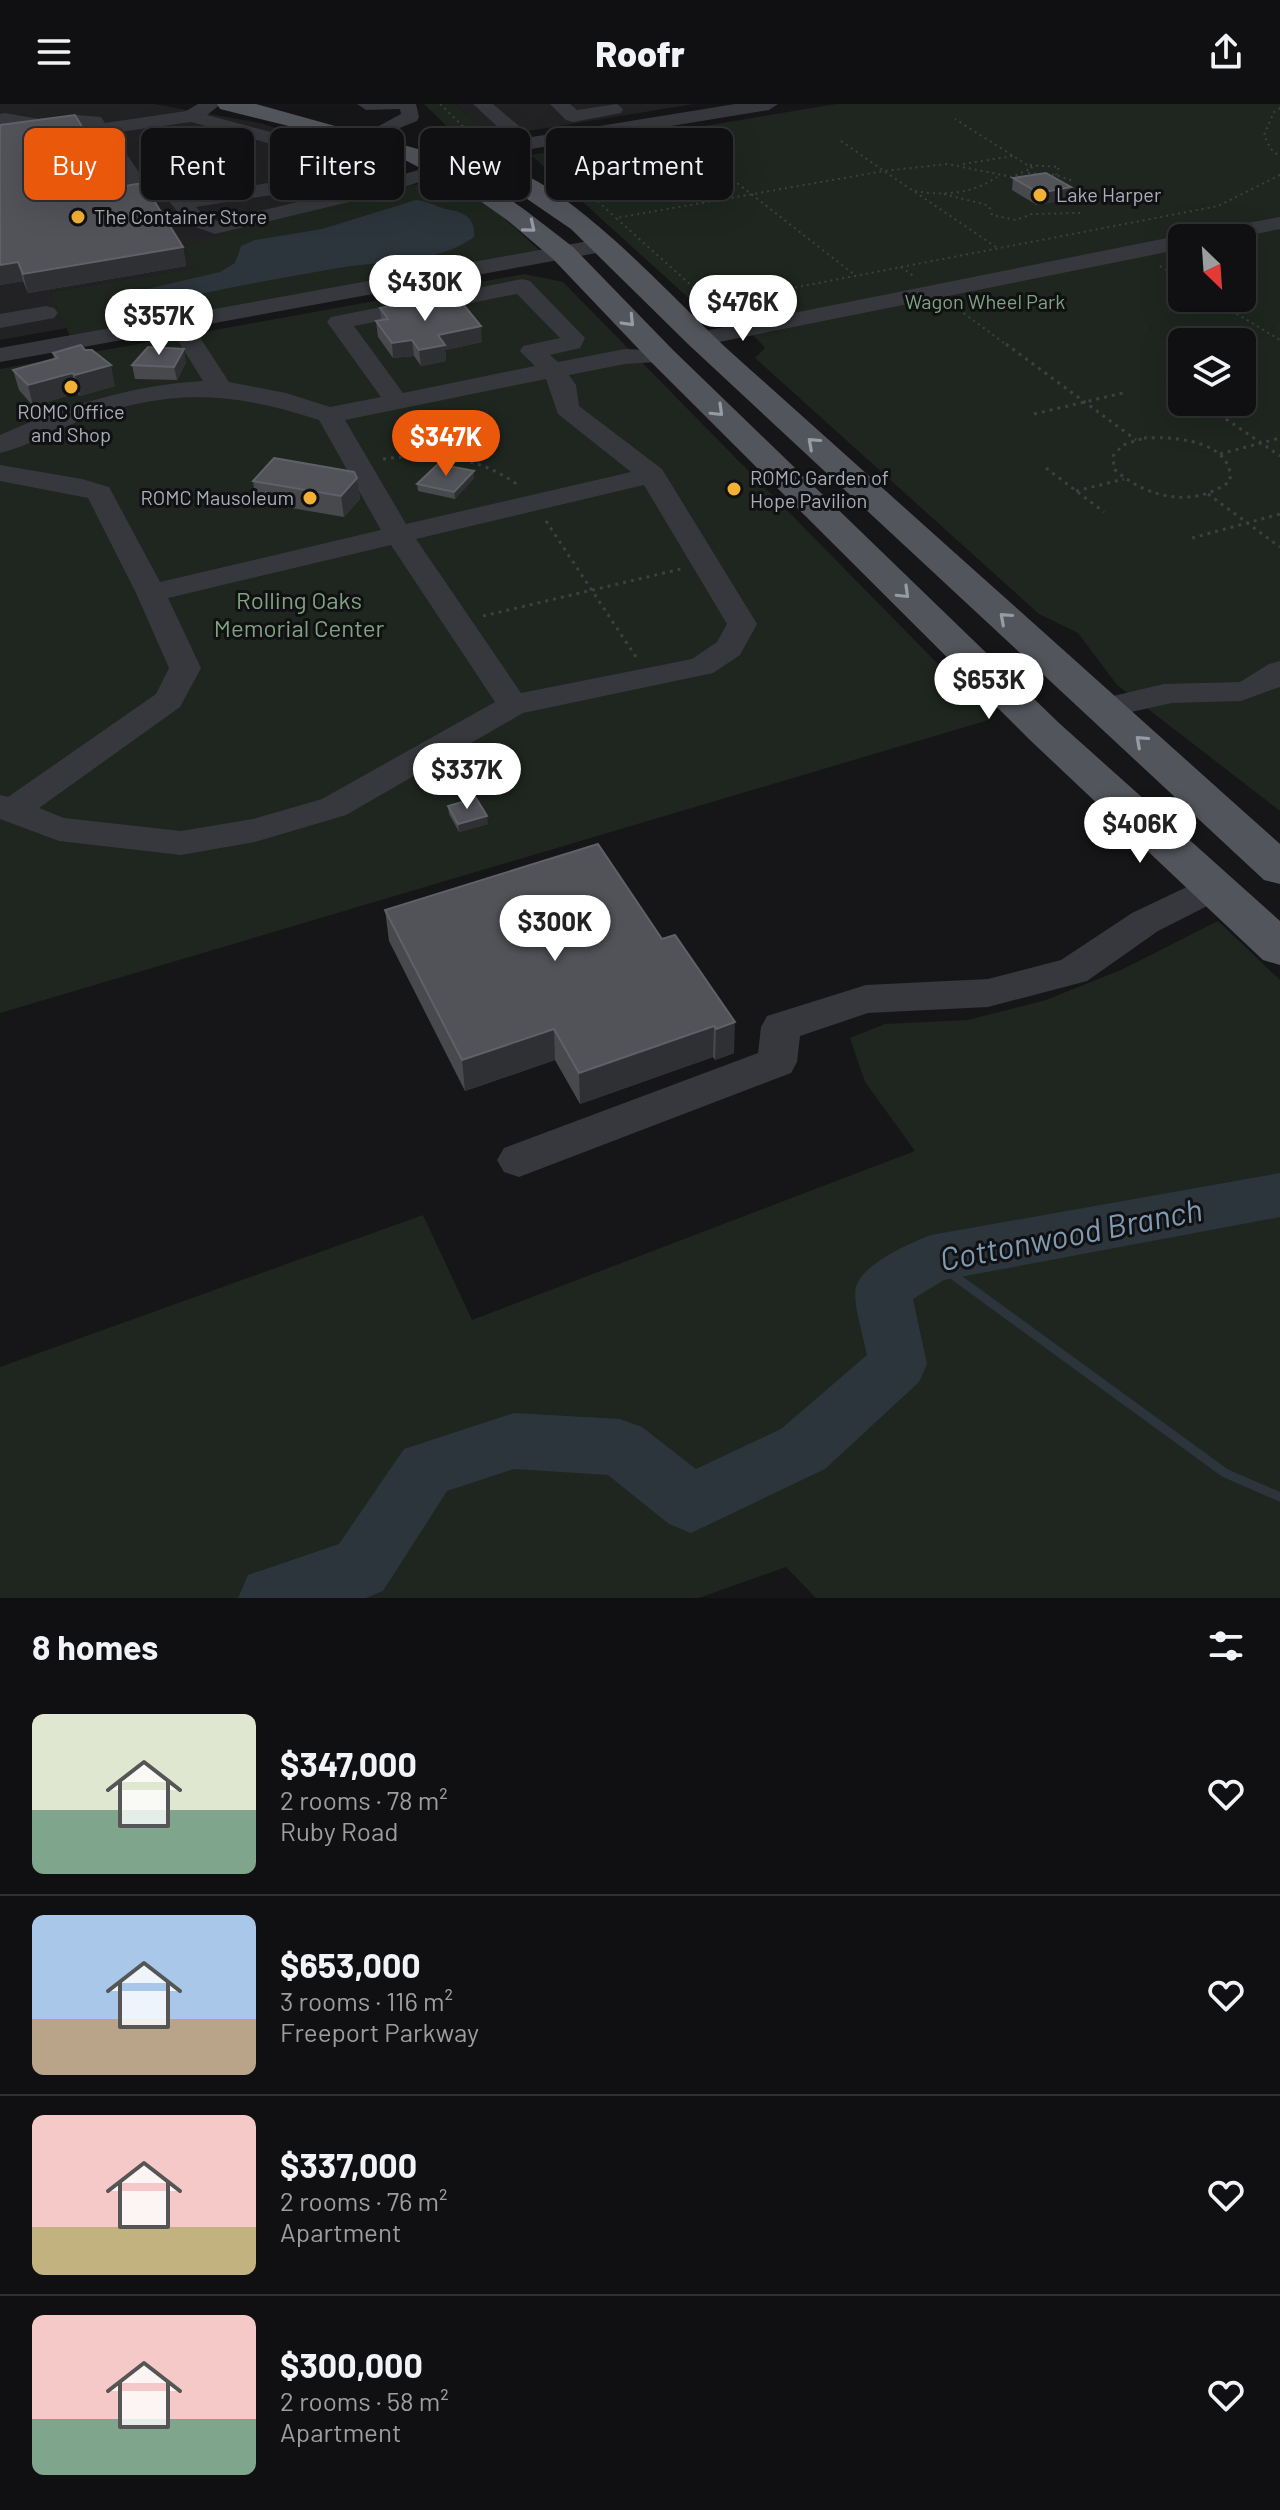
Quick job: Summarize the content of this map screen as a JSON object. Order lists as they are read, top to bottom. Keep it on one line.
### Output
{"water":["Cottonwood Branch"],"parks":["Wagon Wheel Park","Rolling Oaks Memorial Center"],"places":["Lake Harper","The Container Store","ROMC Office and Shop","ROMC Garden of Hope Pavilion","ROMC Mausoleum"],"north":"bottom right","page":{"header":"Roofr","chip":["Buy","Rent","Filters","New","Apartment"],"price":["$430K","$476K","$357K","$347K","$653K","$337K","$406K","$300K"],"heading":"8 homes","list":[{"name":"$347,000","note":"2 rooms · 78 m² · Ruby Road"},{"name":"$653,000","note":"3 rooms · 116 m² · Freeport Parkway"},{"name":"$337,000","note":"2 rooms · 76 m² · Apartment"},{"name":"$300,000","note":"2 rooms · 58 m² · Apartment"}]}}
